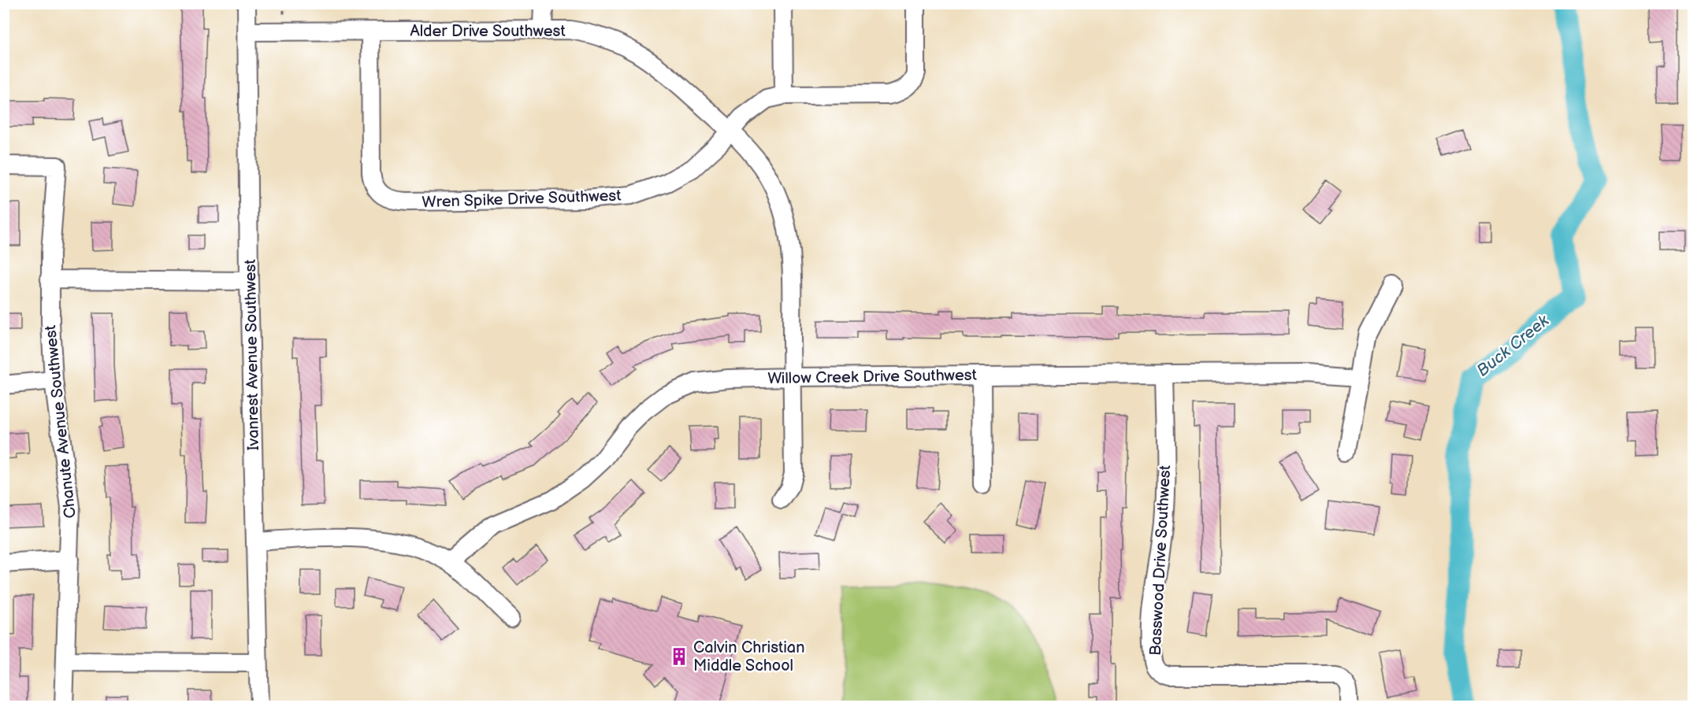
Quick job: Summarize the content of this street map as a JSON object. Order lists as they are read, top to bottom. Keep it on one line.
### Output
{"streets":{"street":["Alder Drive Southwest","Wren Spike Drive Southwest","Ivanrest Avenue Southwest","Willow Creek Drive Southwest","Chanute Avenue Southwest","Basswood Drive Southwest"]},"crossings":[["Alder Drive Southwest","Wren Spike Drive Southwest"],["Alder Drive Southwest","Ivanrest Avenue Southwest"],["Alder Drive Southwest","Willow Creek Drive Southwest"],["Willow Creek Drive Southwest","Basswood Drive Southwest"]],"water":["Buck Creek"],"places":{"building":["Calvin Christian Middle School"]}}
